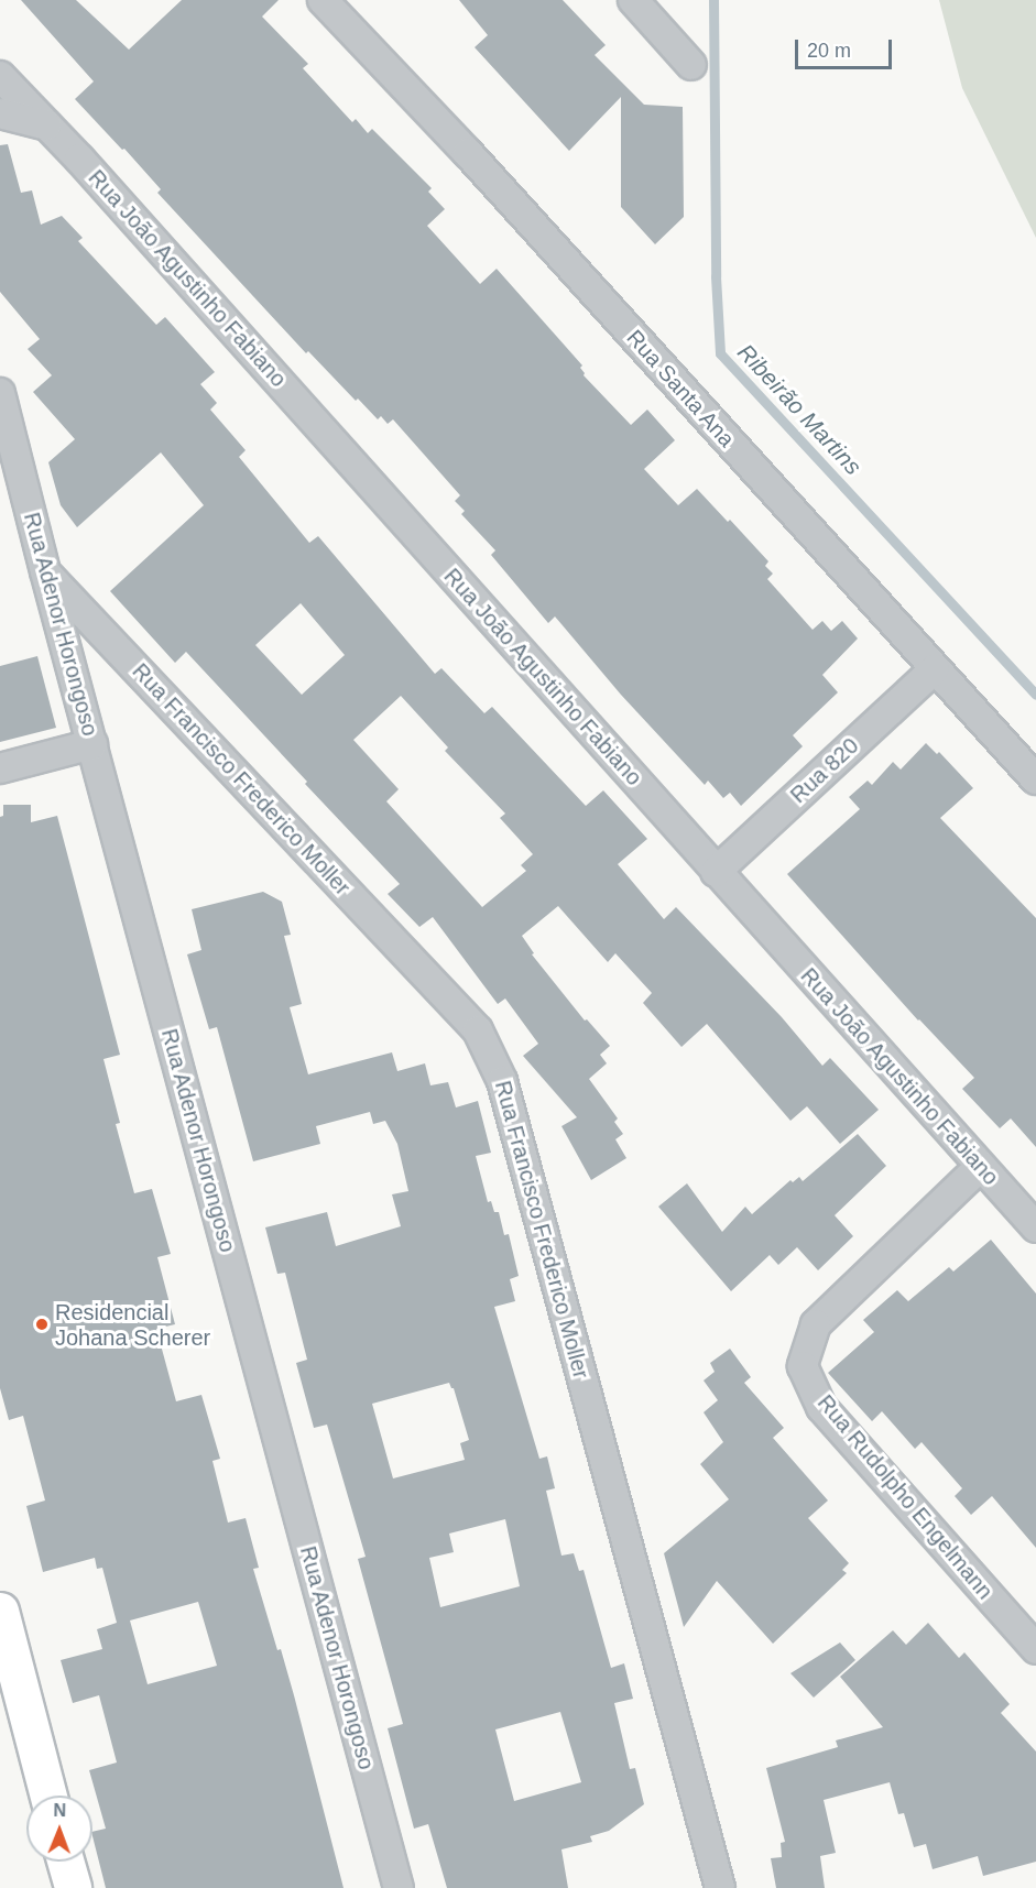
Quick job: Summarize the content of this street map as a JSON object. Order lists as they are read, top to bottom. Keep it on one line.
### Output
{"streets":{"street":["Rua João Agustinho Fabiano","Rua Santa Ana","Rua Adenor Horongoso","Rua 820","Rua Francisco Frederico Moller","Rua Rudolpho Engelmann"]},"crossings":[["Rua João Agustinho Fabiano","Rua 820"],["Rua João Agustinho Fabiano","Rua Rudolpho Engelmann"],["Rua Santa Ana","Rua 820"],["Rua Adenor Horongoso","Rua Francisco Frederico Moller"]],"water":["Ribeirão Martins"],"places":["Residencial Johana Scherer"],"scale_bar":"20 m","north":"top"}
